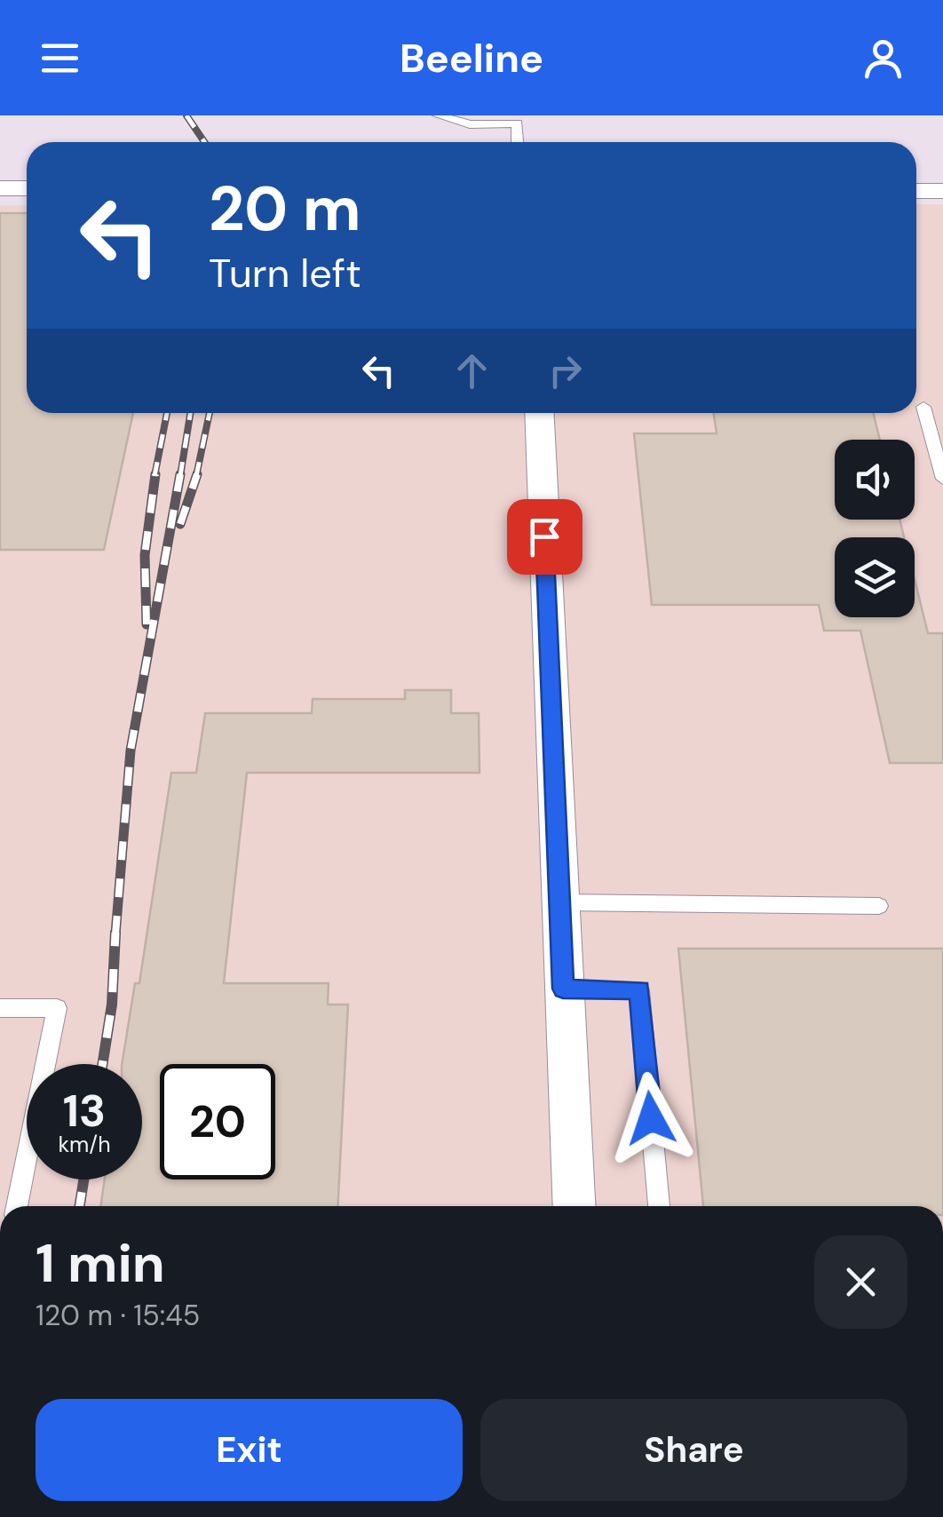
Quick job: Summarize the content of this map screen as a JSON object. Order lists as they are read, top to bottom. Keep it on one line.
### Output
{"page":{"header":"Beeline","turn":["20 m","Turn left"],"speed":"13 km/h","limit":"20","heading":["1 min","120 m · 15:45"],"buttons":["Exit","Share"]}}
